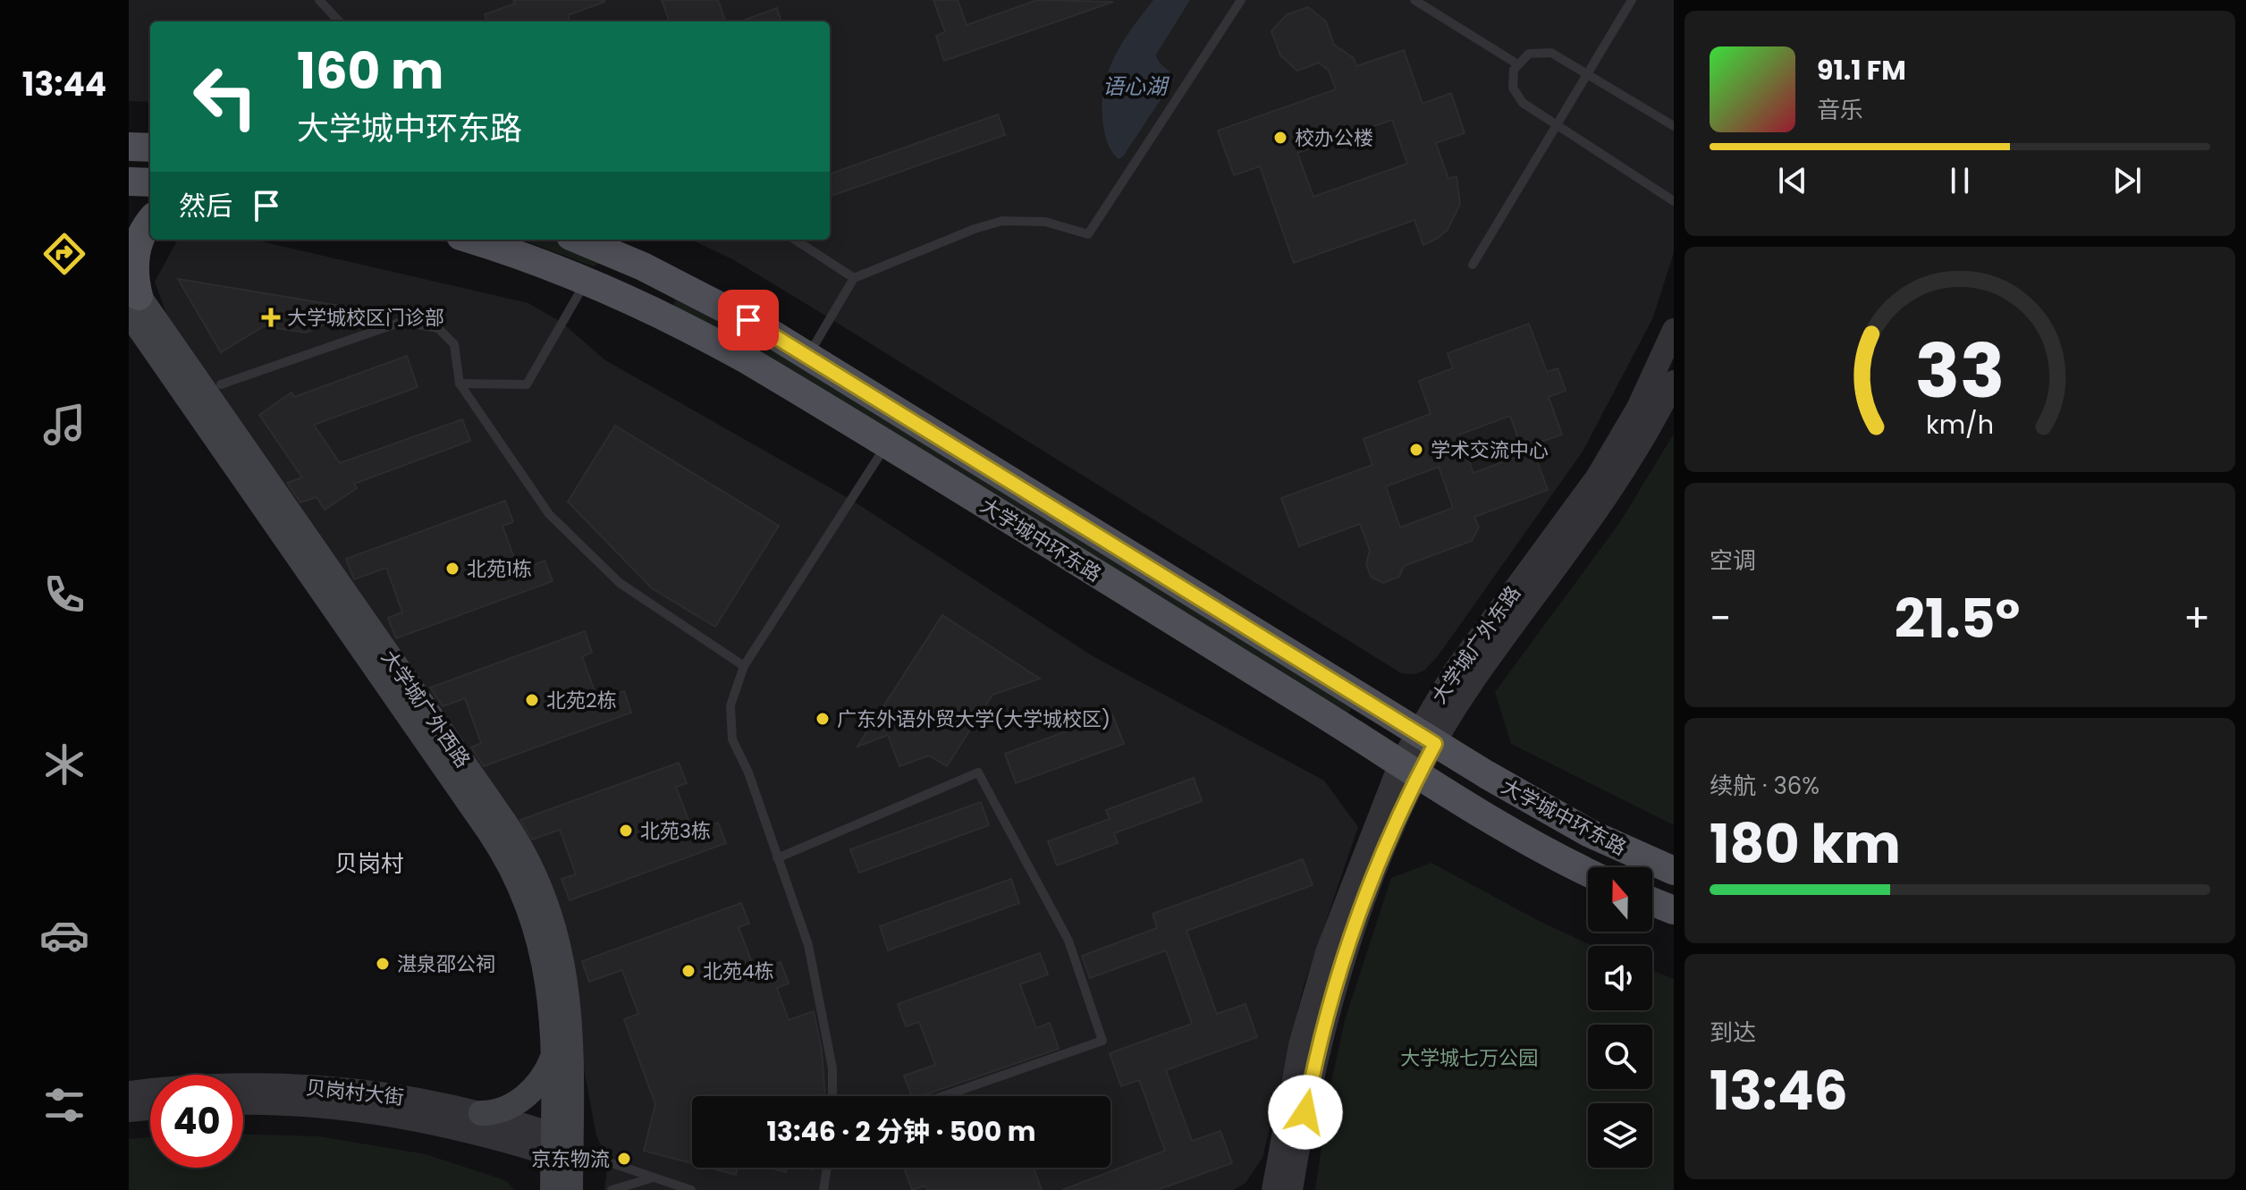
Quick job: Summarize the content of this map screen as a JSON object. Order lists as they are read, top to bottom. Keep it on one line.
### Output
{"streets":{"main road":["大学城中环东路","大学城广外西路"],"street":["大学城广外东路","贝岗村大街"]},"crossings":[["大学城中环东路","大学城广外东路"],["大学城广外西路","贝岗村大街"]],"districts":["贝岗村"],"water":["语心湖"],"parks":["大学城七万公园"],"places":{"other":["校办公楼","学术交流中心","北苑1栋","北苑2栋","广东外语外贸大学(大学城校区)","北苑3栋","湛泉邵公祠","北苑4栋","京东物流"],"health":["大学城校区门诊部"]},"north":"top","page":{"tabs":"13:44","turn":["160 m","大学城中环东路"],"song":["91.1 FM","音乐"],"then":"然后","tile":["空调",["续航 · 36%","180 km"],["到达","13:46"]],"heat":["−","21.5°","+"],"limit":"40","trip":"13:46 · 2 分钟 · 500 m","gauge":["33","km/h"]}}
